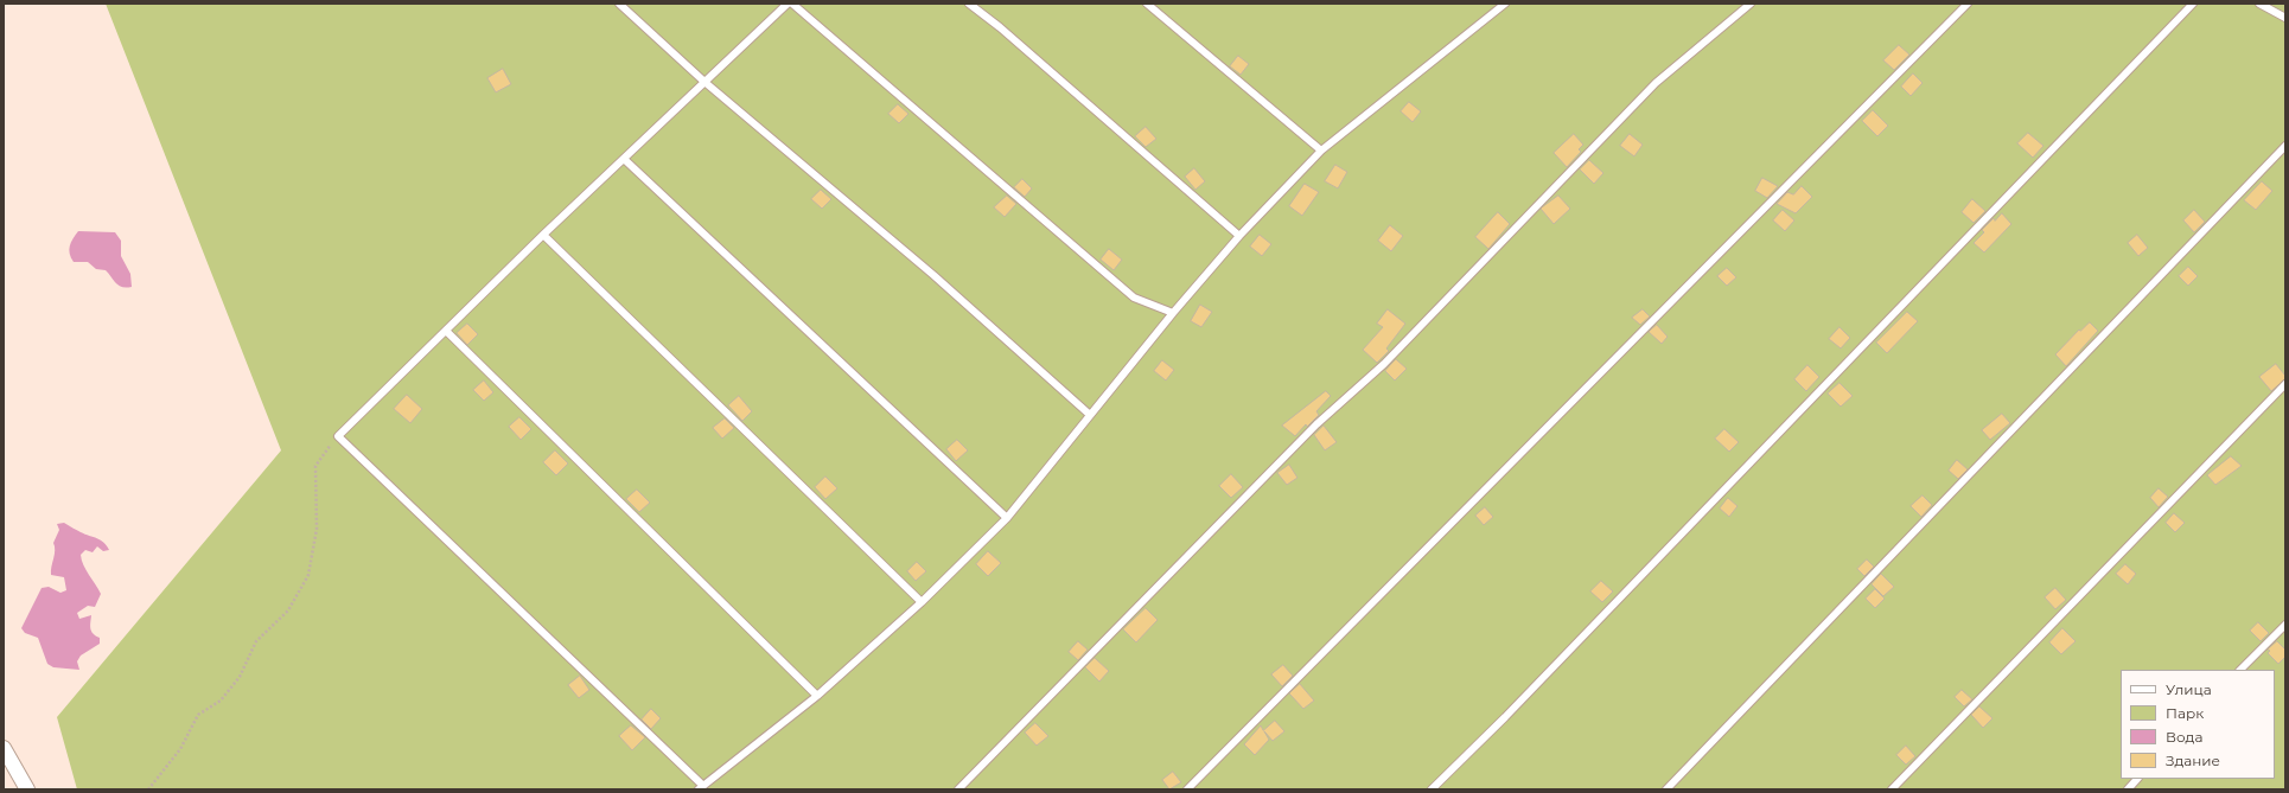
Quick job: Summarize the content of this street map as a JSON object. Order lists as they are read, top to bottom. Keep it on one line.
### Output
{"legend":["Улица","Парк","Вода","Здание"]}
